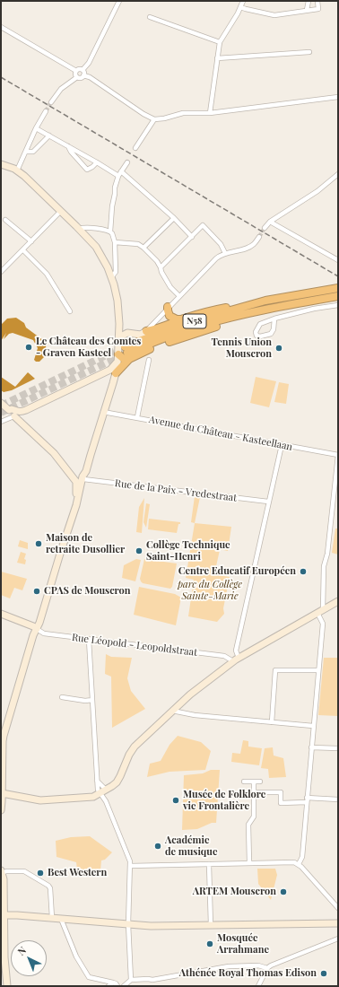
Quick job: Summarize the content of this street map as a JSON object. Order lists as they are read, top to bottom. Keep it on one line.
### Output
{"streets":{"highway":["N58"],"street":["Avenue du Château - Kasteellaan","Rue de la Paix - Vredestraat","Rue Léopold - Leopoldstraat"]},"parks":["parc du Collège Sainte-Marie"],"places":["Le Château des Comtes - Graven Kasteel","Tennis Union Mouscron","Maison de retraite Dusollier","Collège Technique Saint-Henri","Centre Educatif Européen","CPAS de Mouscron","Musée de Folklore vie Frontalière","Académie de musique","Best Western","ARTEM Mouscron","Mosquée Arrahmane","Athénée Royal Thomas Edison"],"north":"top left"}
